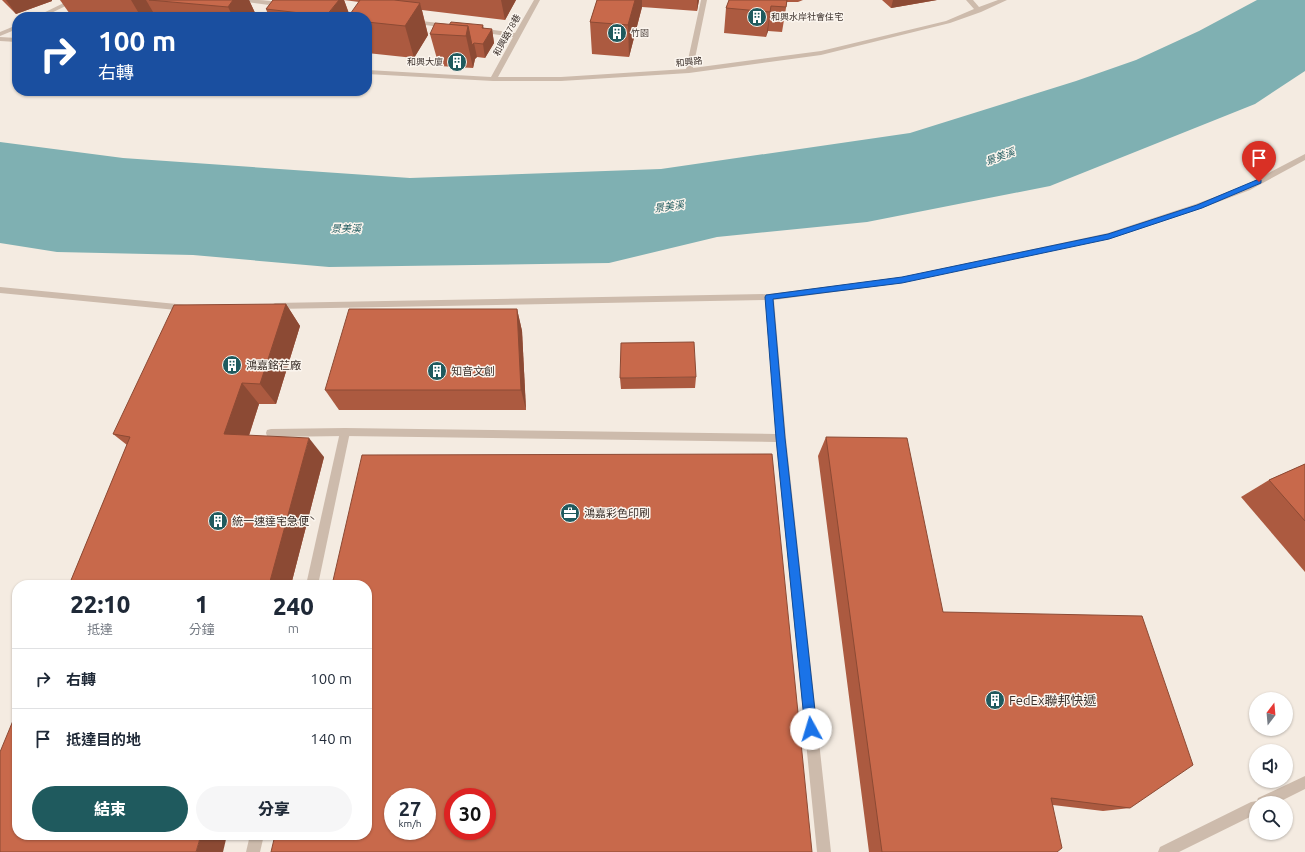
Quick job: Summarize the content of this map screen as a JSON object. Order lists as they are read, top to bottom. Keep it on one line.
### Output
{"streets":{"street":["和興路78巷","和興路"]},"crossings":[["和興路78巷","和興路"]],"water":["景美溪"],"places":{"building":["和興水岸社會住宅","竹園","和興大廈","鴻嘉銘芢廠","知音文創","統一速達宅急便ˋ","FedEx聯邦快遞"],"office":["鴻嘉彩色印刷"]},"north":"top","page":{"turn":["100 m","右轉"],"eta":["22:10","抵達","1","分鐘","240","m"],"list":[{"name":"右轉","value":"100 m"},{"name":"抵達目的地","value":"140 m"}],"buttons":["結束","分享"],"speed":"27 km/h","limit":"30"}}
